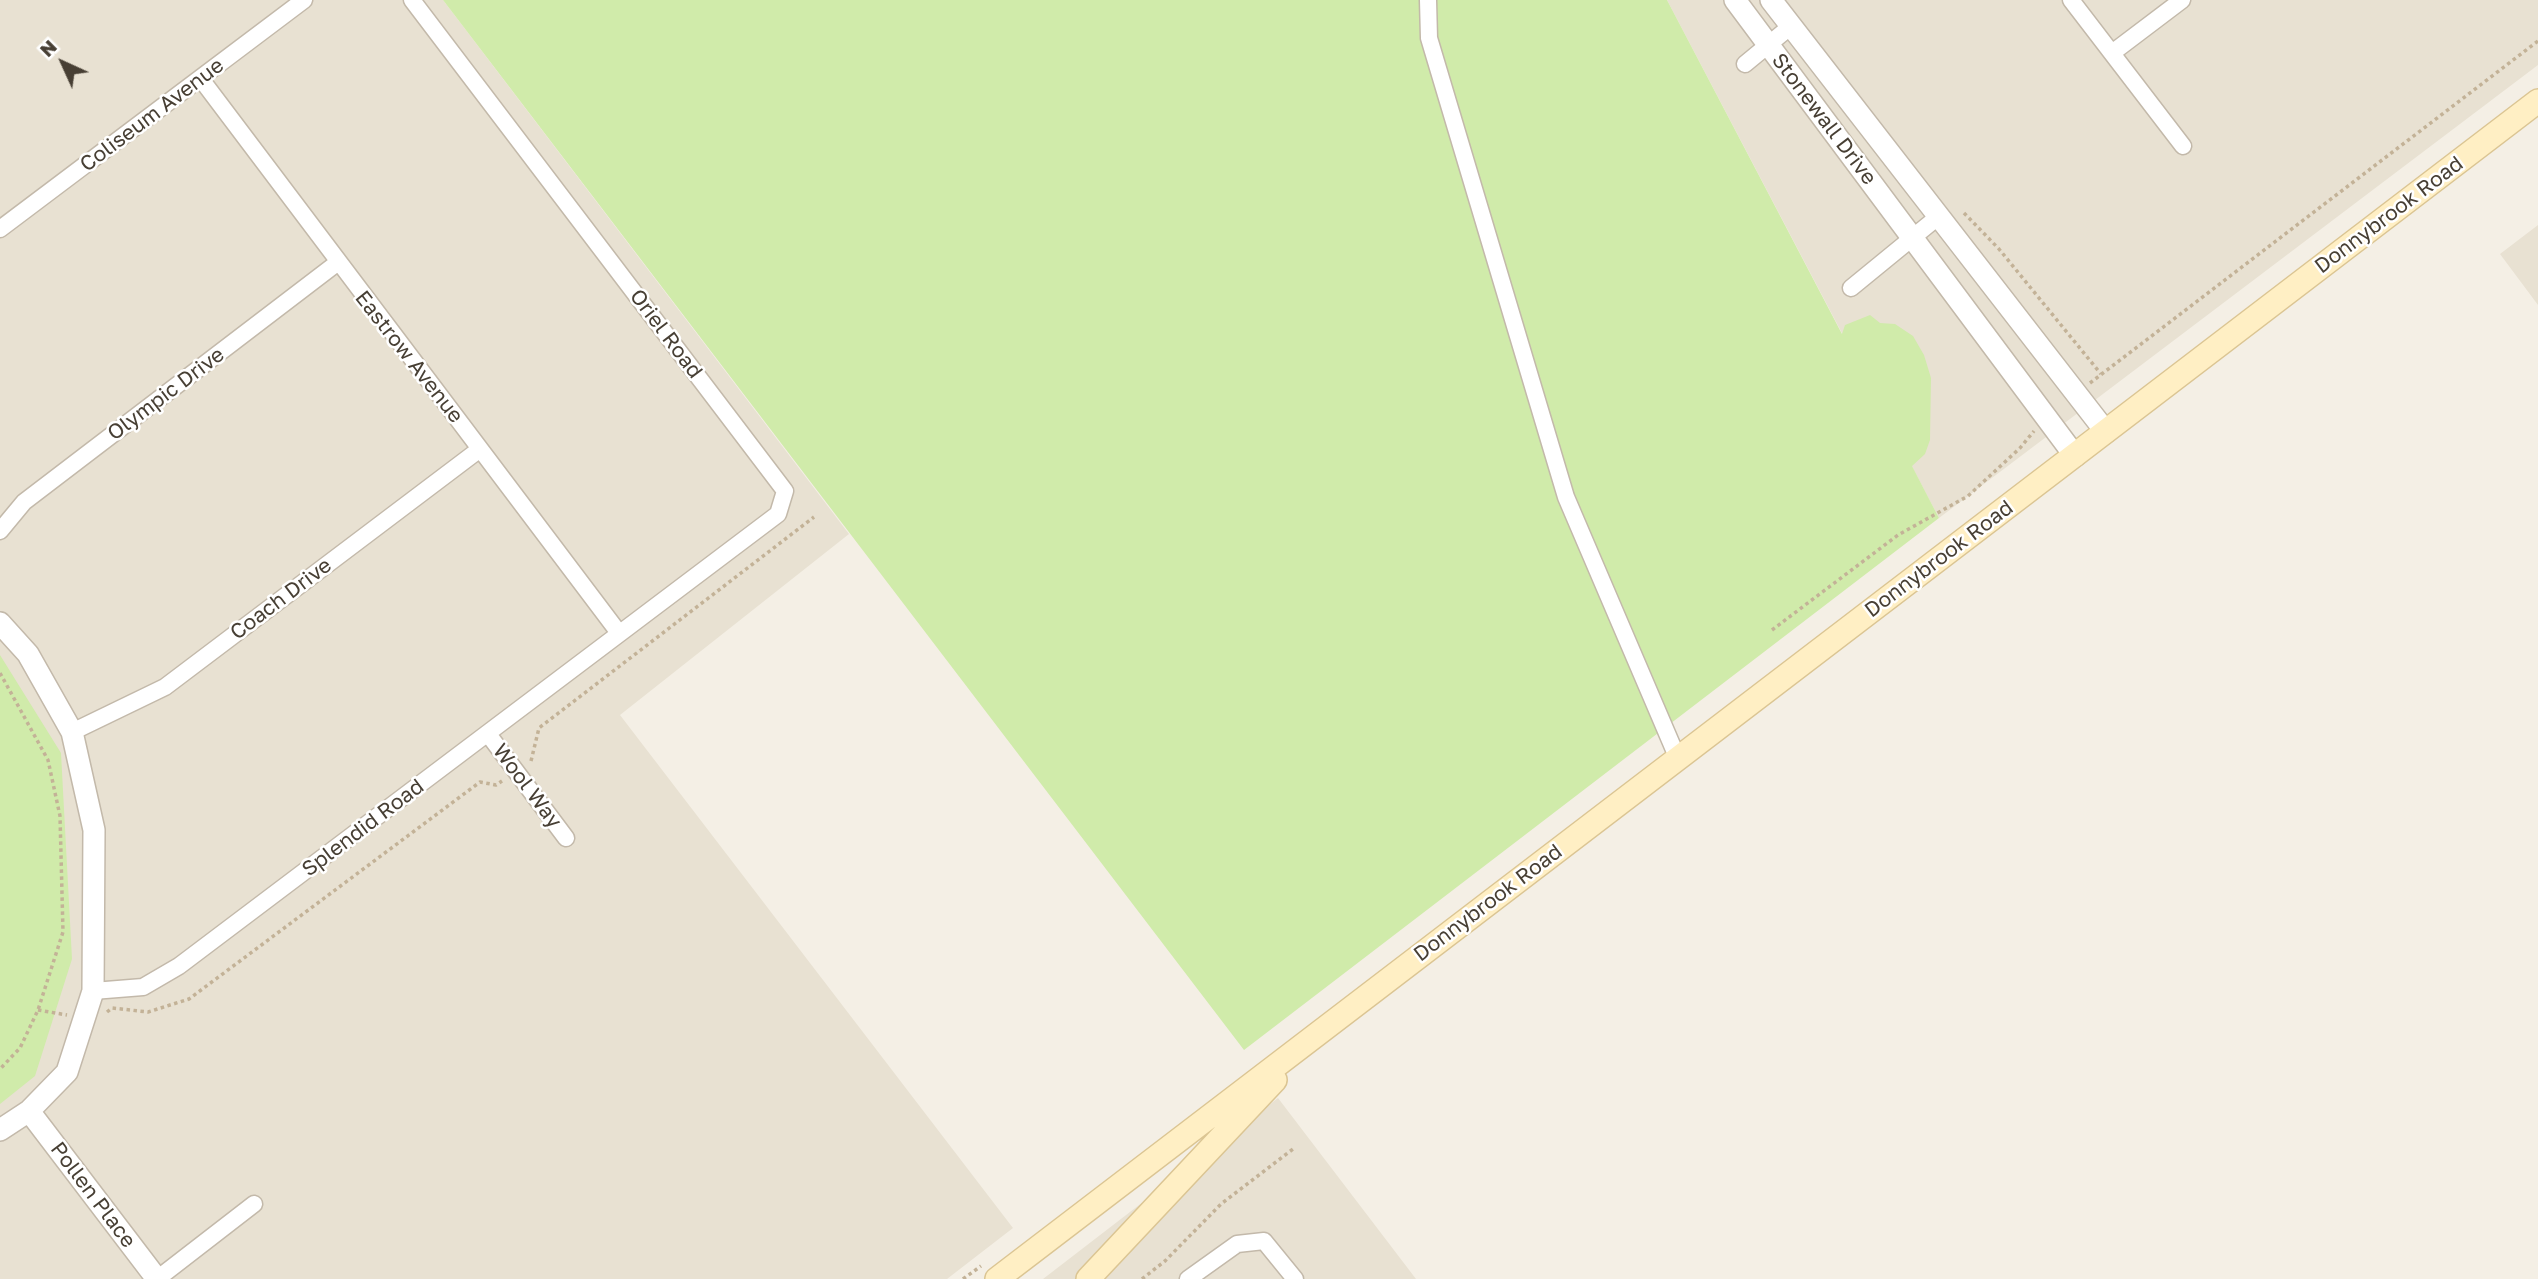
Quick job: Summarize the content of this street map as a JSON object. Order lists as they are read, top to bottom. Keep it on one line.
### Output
{"streets":{"main road":["Donnybrook Road"],"street":["Coliseum Avenue","Stonewall Drive","Oriel Road","Eastrow Avenue","Olympic Drive","Coach Drive","Wool Way","Splendid Road","Pollen Place"]},"crossings":[["Coliseum Avenue","Eastrow Avenue"],["Stonewall Drive","Donnybrook Road"],["Oriel Road","Eastrow Avenue"],["Oriel Road","Splendid Road"],["Eastrow Avenue","Olympic Drive"],["Eastrow Avenue","Coach Drive"],["Eastrow Avenue","Splendid Road"],["Wool Way","Splendid Road"]],"north":"top left"}
